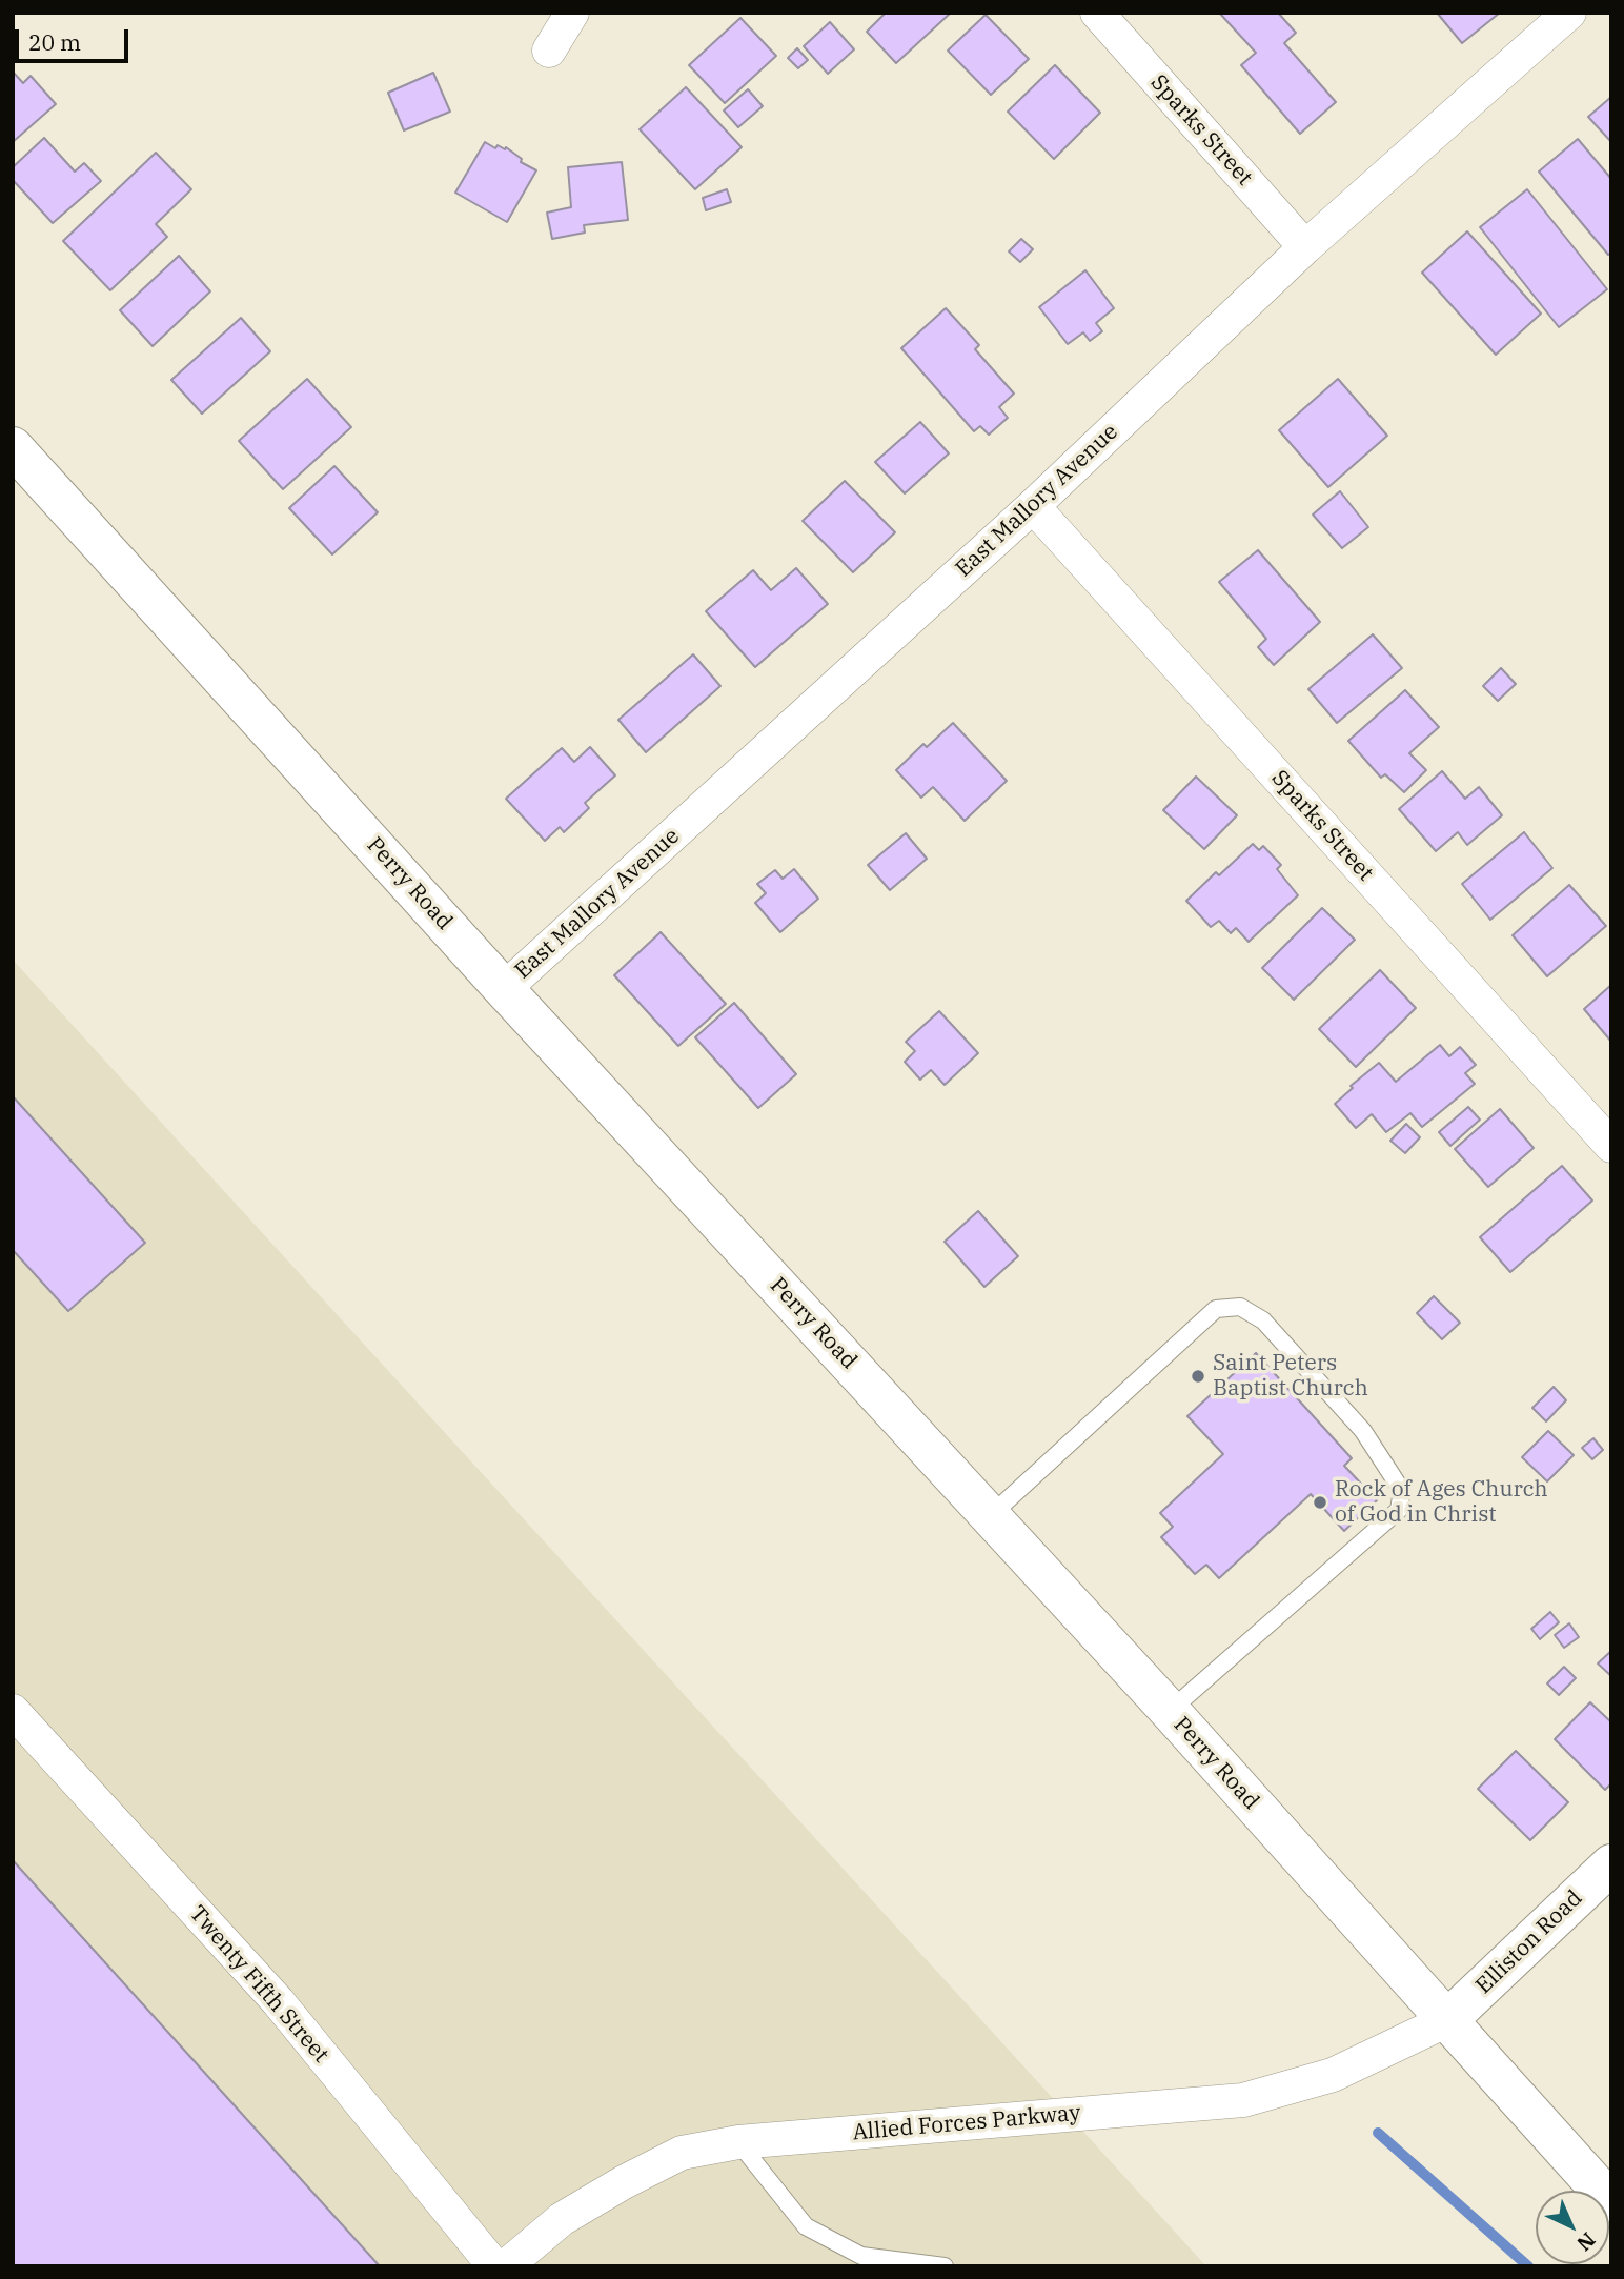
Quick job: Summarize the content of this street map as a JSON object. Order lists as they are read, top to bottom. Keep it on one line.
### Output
{"streets":{"street":["Sparks Street","East Mallory Avenue","Perry Road","Elliston Road","Twenty Fifth Street","Allied Forces Parkway"]},"crossings":[["Sparks Street","East Mallory Avenue"],["East Mallory Avenue","Perry Road"],["Perry Road","Elliston Road"],["Perry Road","Allied Forces Parkway"],["Elliston Road","Allied Forces Parkway"]],"places":["Saint Peters Baptist Church","Rock of Ages Church of God in Christ"],"scale_bar":"20 m","north":"bottom right"}
